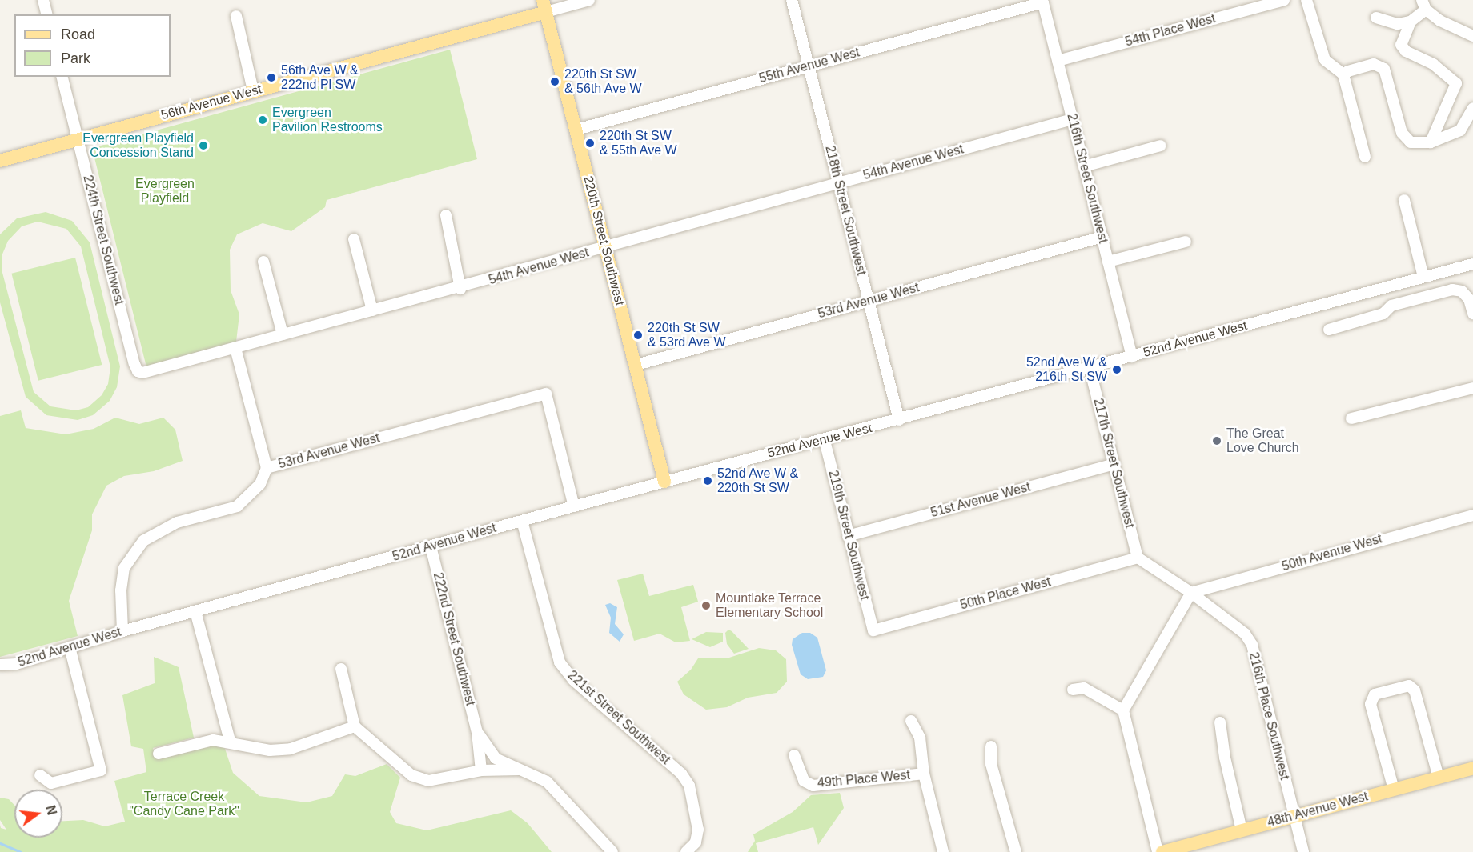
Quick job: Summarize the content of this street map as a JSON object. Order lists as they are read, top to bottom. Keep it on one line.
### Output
{"streets":{"main road":["56th Avenue West","220th Street Southwest","48th Avenue West"],"street":["54th Place West","55th Avenue West","54th Avenue West","216th Street Southwest","218th Street Southwest","224th Street Southwest","53rd Avenue West","52nd Avenue West","217th Street Southwest","51st Avenue West","219th Street Southwest","50th Avenue West","50th Place West","222nd Street Southwest","216th Place Southwest","221st Street Southwest","49th Place West"]},"crossings":[["54th Place West","216th Street Southwest"],["55th Avenue West","216th Street Southwest"],["55th Avenue West","218th Street Southwest"],["55th Avenue West","220th Street Southwest"],["56th Avenue West","224th Street Southwest"],["56th Avenue West","220th Street Southwest"],["54th Avenue West","216th Street Southwest"],["54th Avenue West","218th Street Southwest"],["54th Avenue West","224th Street Southwest"],["54th Avenue West","220th Street Southwest"],["216th Street Southwest","53rd Avenue West"],["216th Street Southwest","52nd Avenue West"],["218th Street Southwest","53rd Avenue West"],["218th Street Southwest","52nd Avenue West"],["220th Street Southwest","53rd Avenue West"],["220th Street Southwest","52nd Avenue West"],["53rd Avenue West","52nd Avenue West"],["52nd Avenue West","217th Street Southwest"],["52nd Avenue West","219th Street Southwest"],["52nd Avenue West","222nd Street Southwest"],["52nd Avenue West","221st Street Southwest"],["217th Street Southwest","51st Avenue West"],["217th Street Southwest","50th Place West"],["217th Street Southwest","216th Place Southwest"],["51st Avenue West","219th Street Southwest"],["219th Street Southwest","50th Place West"],["50th Avenue West","216th Place Southwest"],["50th Place West","216th Place Southwest"],["216th Place Southwest","48th Avenue West"]],"parks":["Evergreen Playfield","Terrace Creek \"Candy Cane Park\""],"places":["56th Ave W & 222nd Pl SW","220th St SW & 56th Ave W","Evergreen Pavilion Restrooms","220th St SW & 55th Ave W","Evergreen Playfield Concession Stand","220th St SW & 53rd Ave W","52nd Ave W & 216th St SW","The Great Love Church","52nd Ave W & 220th St SW","Mountlake Terrace Elementary School"],"legend":["Road","Park"],"north":"right"}
